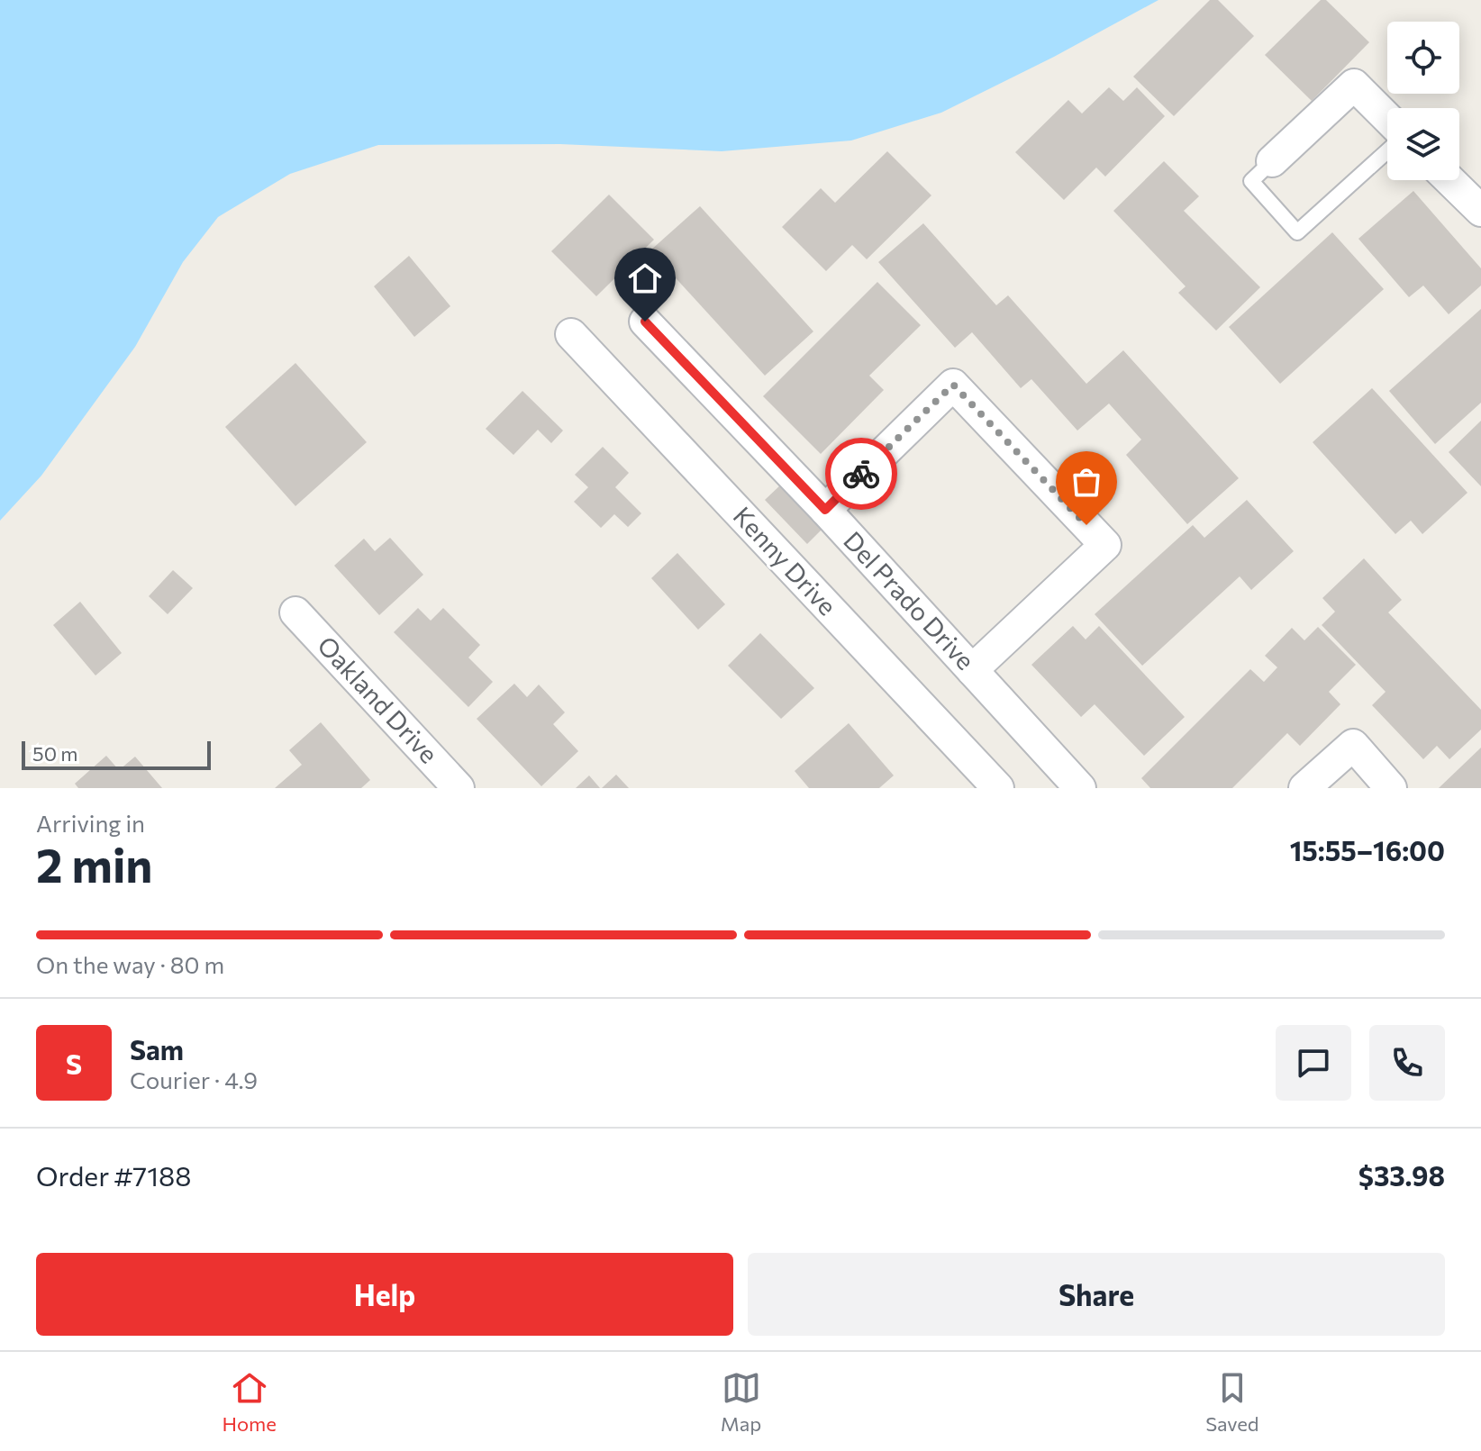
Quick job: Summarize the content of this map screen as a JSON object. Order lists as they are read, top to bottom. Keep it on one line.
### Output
{"streets":{"street":["Kenny Drive","Del Prado Drive","Oakland Drive"]},"scale_bar":"50 m","page":{"scale":"50 m","heading":["2 min","Arriving in","15:55–16:00"],"panel":["Sam","Courier · 4.9","Order #7188","$33.98"],"bar":"On the way · 80 m","round":"S","buttons":["Help","Share"],"tabs":["Home","Map","Saved"]}}
